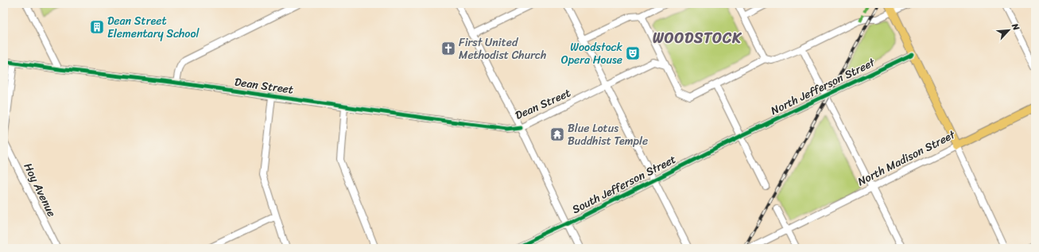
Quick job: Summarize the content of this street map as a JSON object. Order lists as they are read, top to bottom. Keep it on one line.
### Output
{"streets":{"main road":["North Madison Street"],"street":["Dean Street","North Jefferson Street","South Jefferson Street","Hoy Avenue"]},"crossings":[["Dean Street","Hoy Avenue"],["North Jefferson Street","South Jefferson Street"]],"districts":["WOODSTOCK"],"places":{"building":["Dean Street Elementary School"],"church":["First United Methodist Church"],"theatre":["Woodstock Opera House"],"temple":["Blue Lotus Buddhist Temple"]},"north":"top right"}
